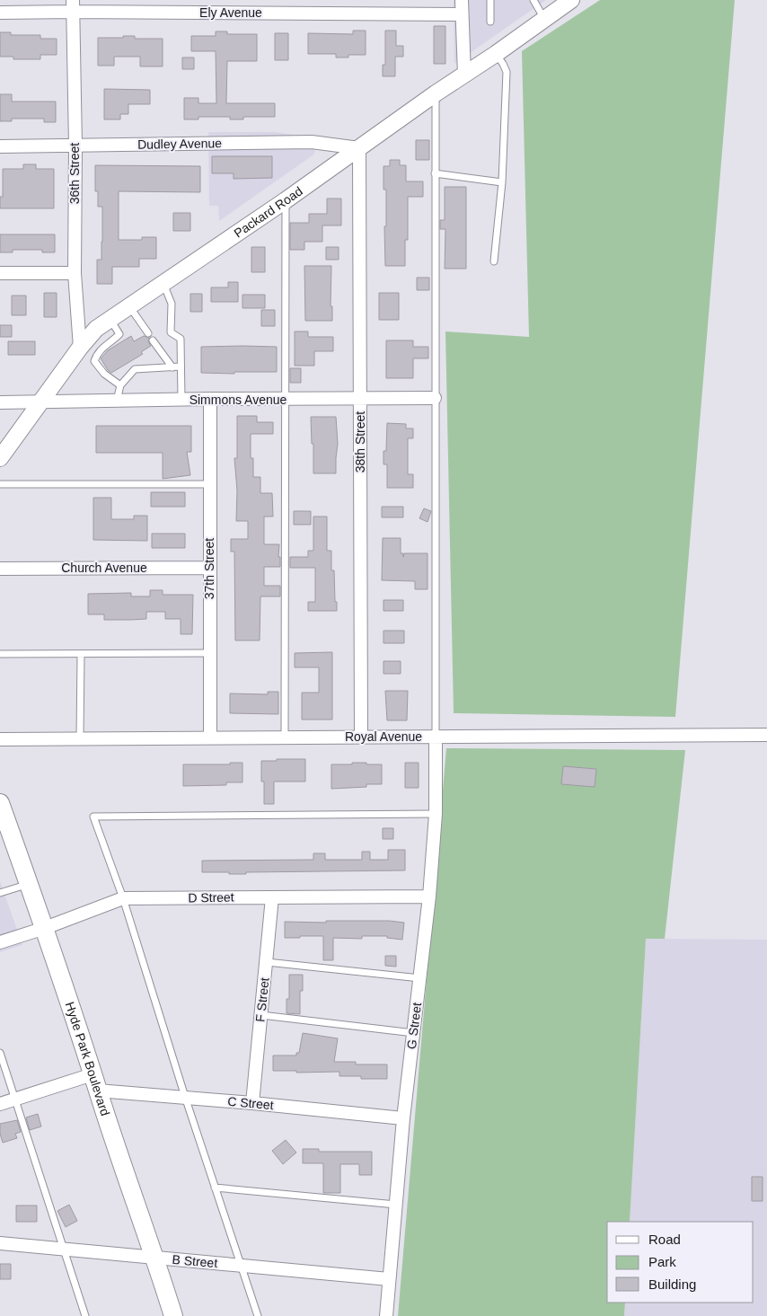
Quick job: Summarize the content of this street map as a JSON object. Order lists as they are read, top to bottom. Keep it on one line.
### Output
{"streets":{"main road":["Hyde Park Boulevard"],"street":["Ely Avenue","Dudley Avenue","36th Street","Packard Road","Simmons Avenue","38th Street","Church Avenue","37th Street","Royal Avenue","D Street","F Street","G Street","C Street","B Street"]},"crossings":[["Ely Avenue","36th Street"],["Dudley Avenue","36th Street"],["Dudley Avenue","Packard Road"],["Dudley Avenue","38th Street"],["36th Street","Packard Road"],["Packard Road","Simmons Avenue"],["Packard Road","38th Street"],["Simmons Avenue","38th Street"],["Simmons Avenue","37th Street"],["38th Street","Royal Avenue"],["Church Avenue","37th Street"],["37th Street","Royal Avenue"],["Royal Avenue","G Street"],["D Street","F Street"],["D Street","G Street"],["D Street","Hyde Park Boulevard"],["F Street","C Street"],["G Street","C Street"],["G Street","B Street"],["Hyde Park Boulevard","C Street"],["Hyde Park Boulevard","B Street"]],"legend":["Road","Park","Building"]}
